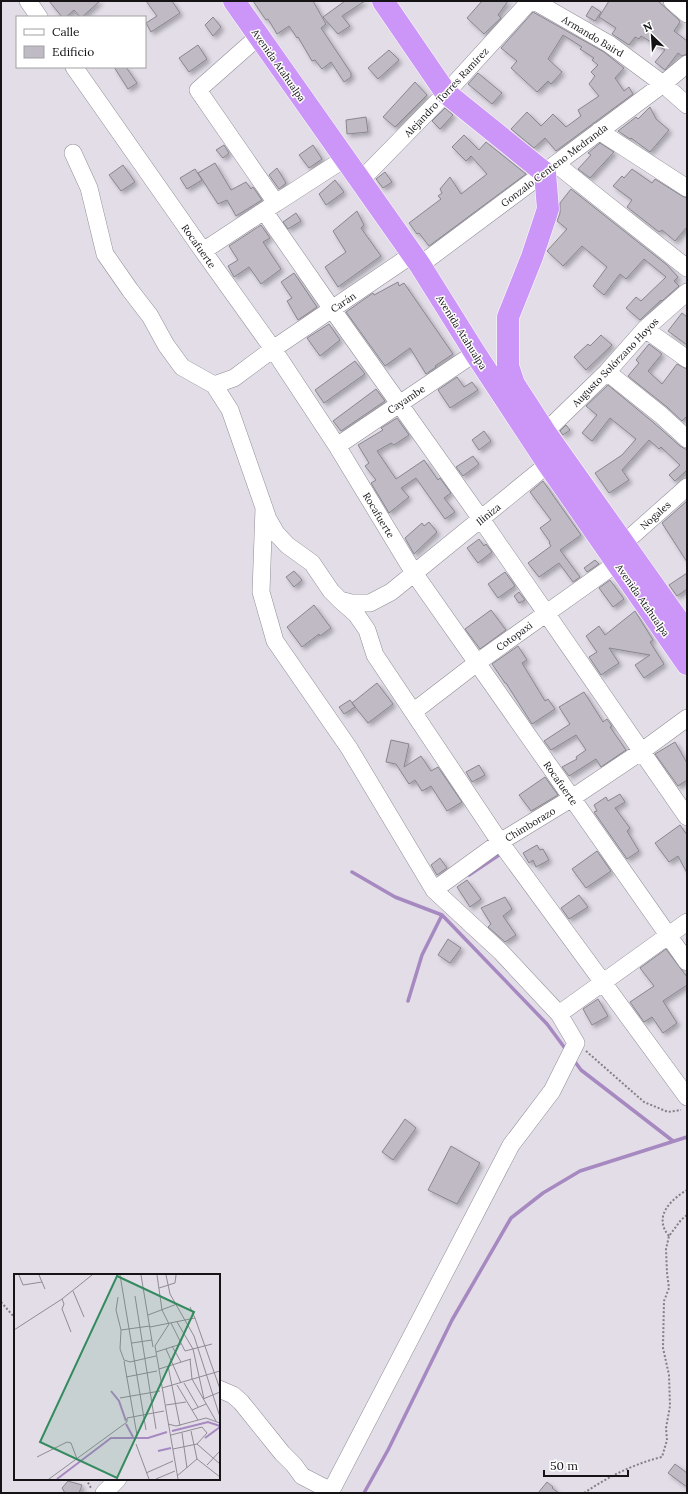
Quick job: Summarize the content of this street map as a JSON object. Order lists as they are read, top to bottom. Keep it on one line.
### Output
{"streets":{"highway":["Avenida Atahualpa"],"street":["Armando Baird","Alejandro Torres Ramírez","Gonzalo Centeno Medranda","Rocafuerte","Carán","Augusto Solórzano Hoyos","Cayambe","Iliniza","Nogales","Cotopaxi","Chimborazo"]},"crossings":[["Armando Baird","Gonzalo Centeno Medranda"],["Avenida Atahualpa","Alejandro Torres Ramírez"],["Avenida Atahualpa","Gonzalo Centeno Medranda"],["Avenida Atahualpa","Carán"],["Avenida Atahualpa","Augusto Solórzano Hoyos"],["Avenida Atahualpa","Cayambe"],["Avenida Atahualpa","Iliniza"],["Avenida Atahualpa","Nogales"],["Avenida Atahualpa","Cotopaxi"],["Gonzalo Centeno Medranda","Carán"],["Rocafuerte","Carán"],["Rocafuerte","Cayambe"],["Rocafuerte","Iliniza"],["Rocafuerte","Cotopaxi"],["Rocafuerte","Chimborazo"],["Nogales","Cotopaxi"]],"legend":["Calle","Edificio"],"scale_bar":"50 m","north":"top left"}
